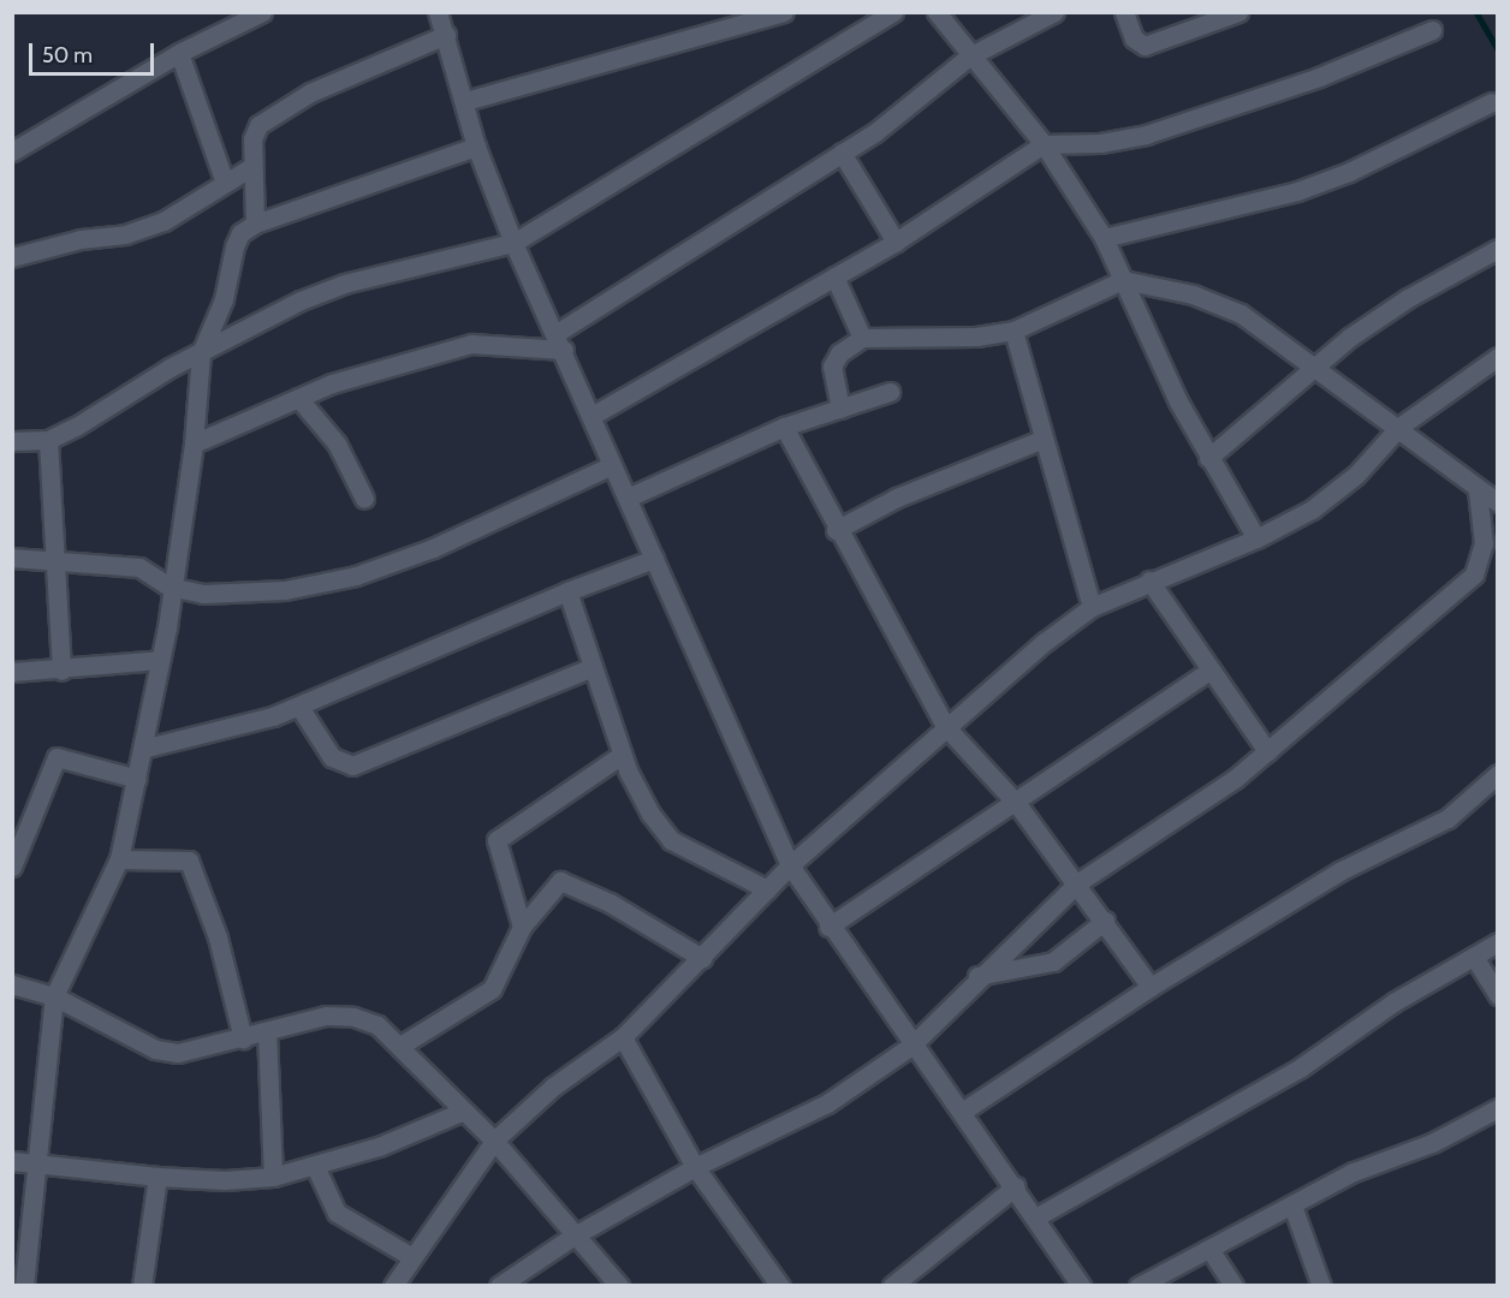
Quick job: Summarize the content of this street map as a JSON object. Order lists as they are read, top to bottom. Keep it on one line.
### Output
{"scale_bar":"50 m"}
